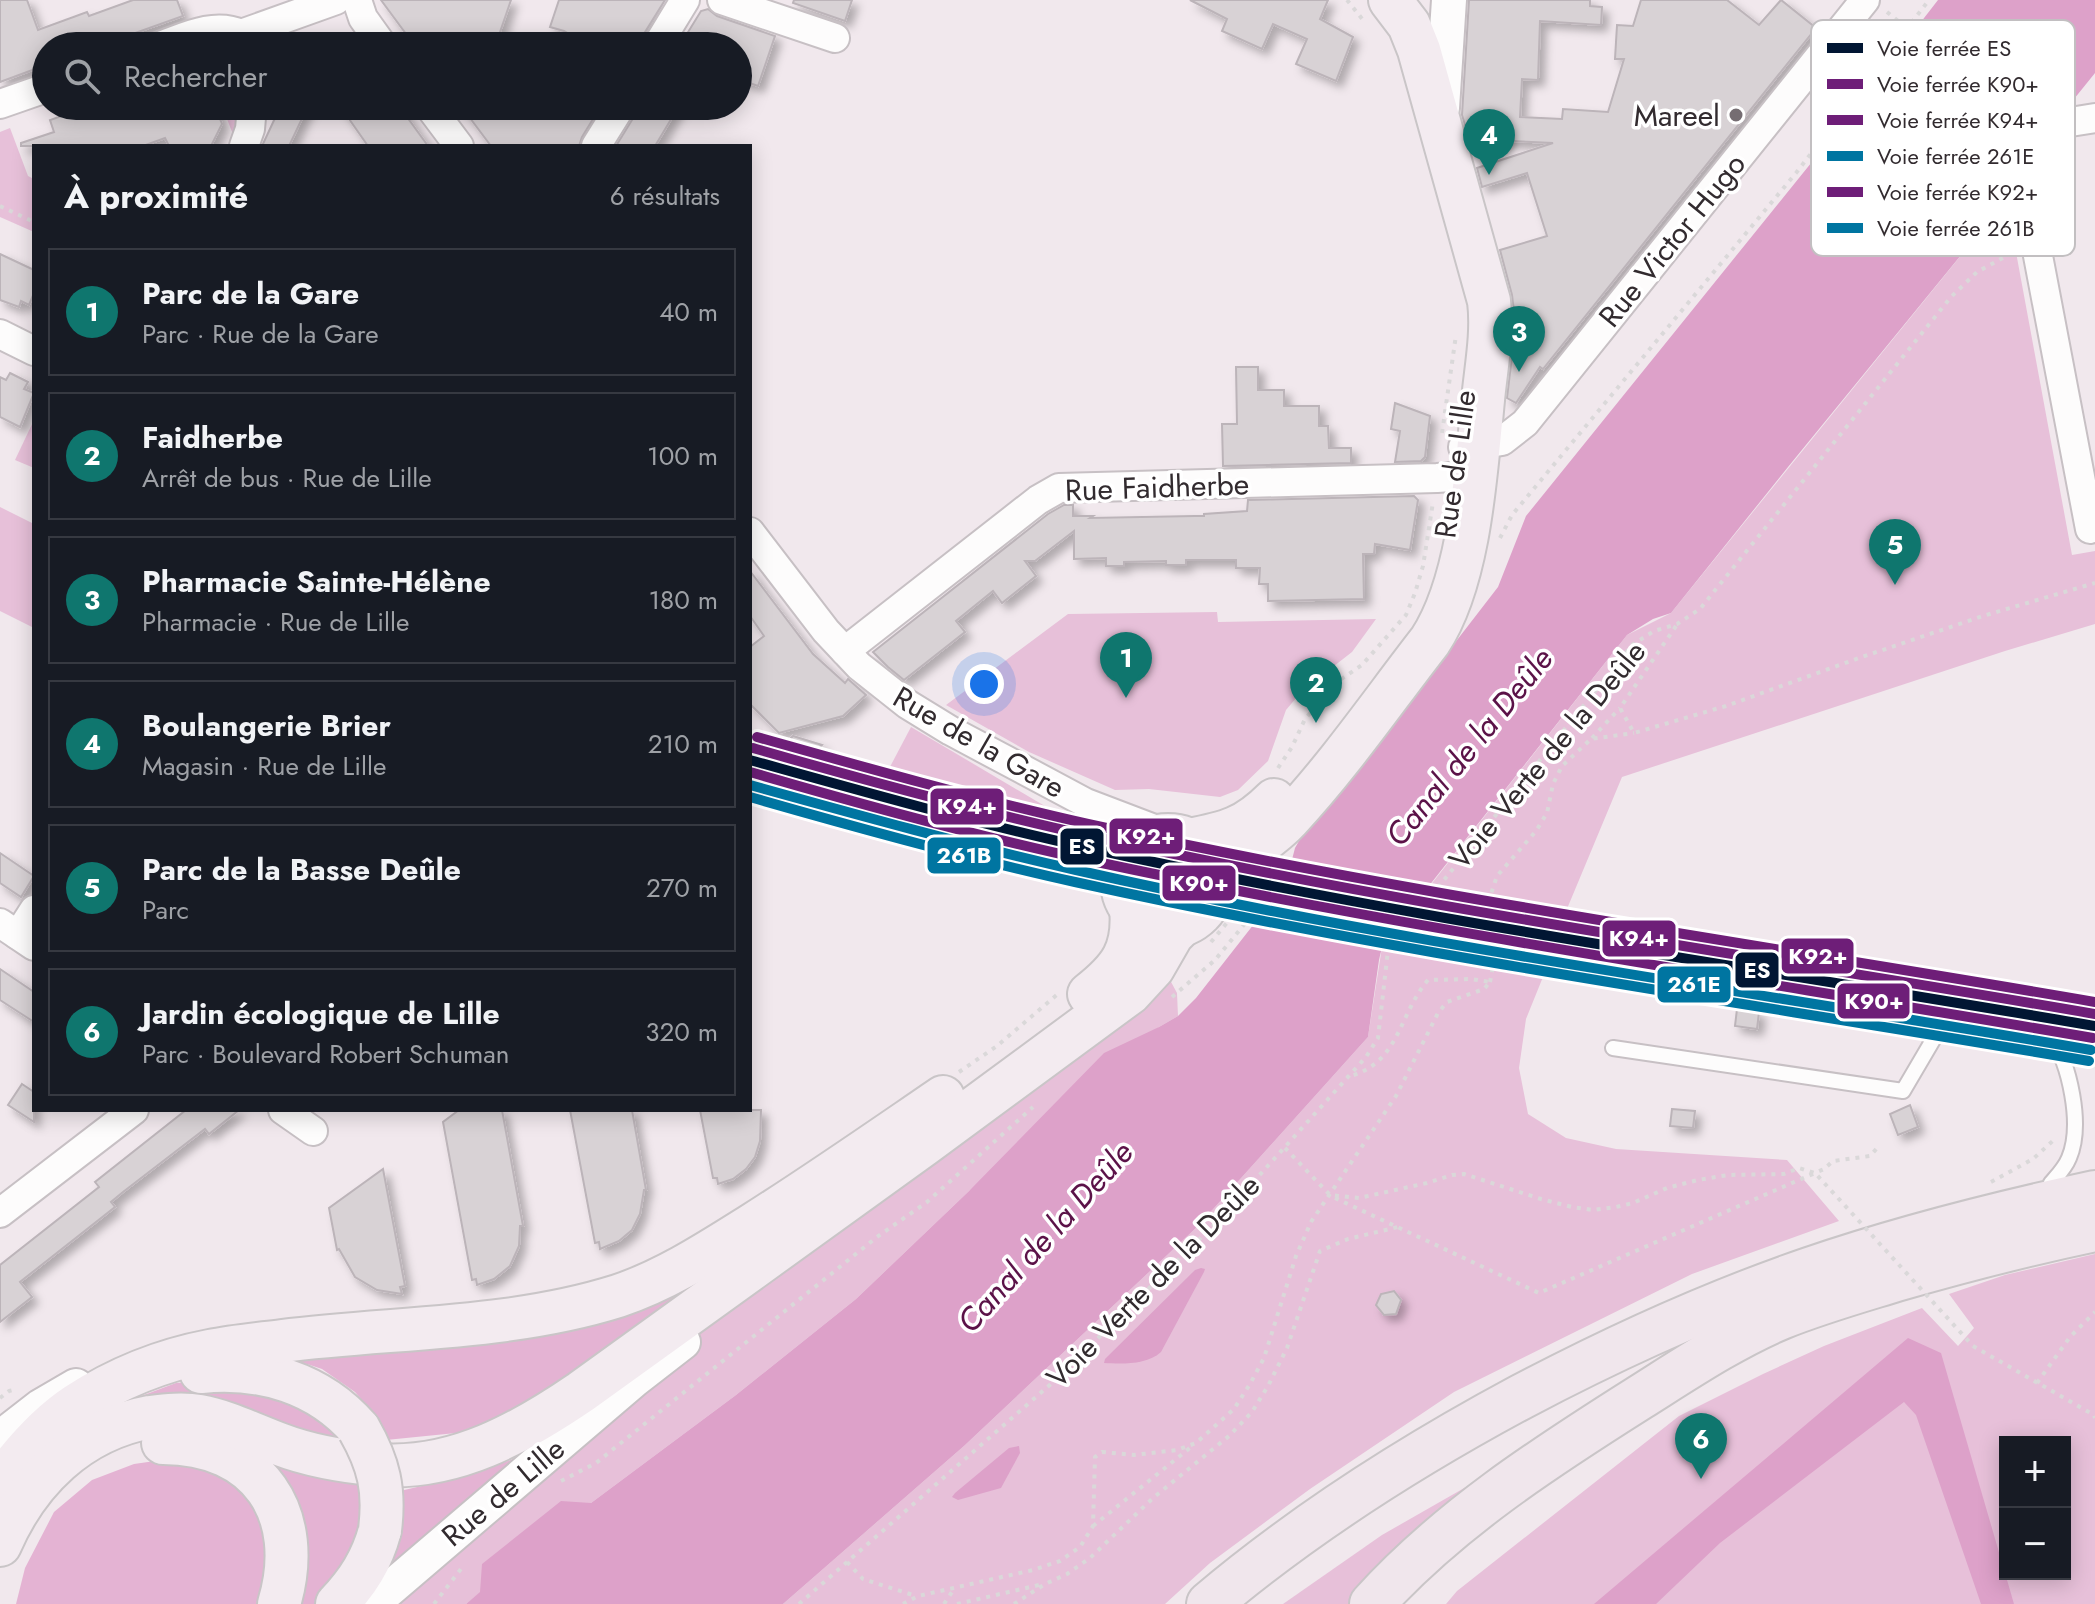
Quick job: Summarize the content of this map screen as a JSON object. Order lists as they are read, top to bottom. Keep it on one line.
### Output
{"streets":{"main road":["Rue de Lille"],"street":["Rue Victor Hugo","Rue Faidherbe","Rue de la Gare"],"path":["Voie Verte de la Deûle"]},"crossings":[["Rue Victor Hugo","Rue de Lille"],["Rue Victor Hugo","Rue Faidherbe"],["Rue de Lille","Rue Faidherbe"],["Rue de Lille","Rue de la Gare"],["Rue Faidherbe","Rue de la Gare"]],"water":["Canal de la Deûle"],"places":["Mareel"],"lines":["rail line K92+","rail line K94+","rail line ES","rail line K90+","rail line 261E","rail line 261B"],"legend":["Voie ferrée ES","Voie ferrée K90+","Voie ferrée K94+","Voie ferrée 261E","Voie ferrée K92+","Voie ferrée 261B"],"page":{"search":"Rechercher","pins":["4","3","5","1","2","6"],"heading":["À proximité","6 résultats"],"list":[{"mark":"1","name":"Parc de la Gare","note":"Parc · Rue de la Gare","value":"40 m"},{"mark":"2","name":"Faidherbe","note":"Arrêt de bus · Rue de Lille","value":"100 m"},{"mark":"3","name":"Pharmacie Sainte-Hélène","note":"Pharmacie · Rue de Lille","value":"180 m"},{"mark":"4","name":"Boulangerie Brier","note":"Magasin · Rue de Lille","value":"210 m"},{"mark":"5","name":"Parc de la Basse Deûle","note":"Parc","value":"270 m"},{"mark":"6","name":"Jardin écologique de Lille","note":"Parc · Boulevard Robert Schuman","value":"320 m"}],"map_buttons":["+","−"]}}
